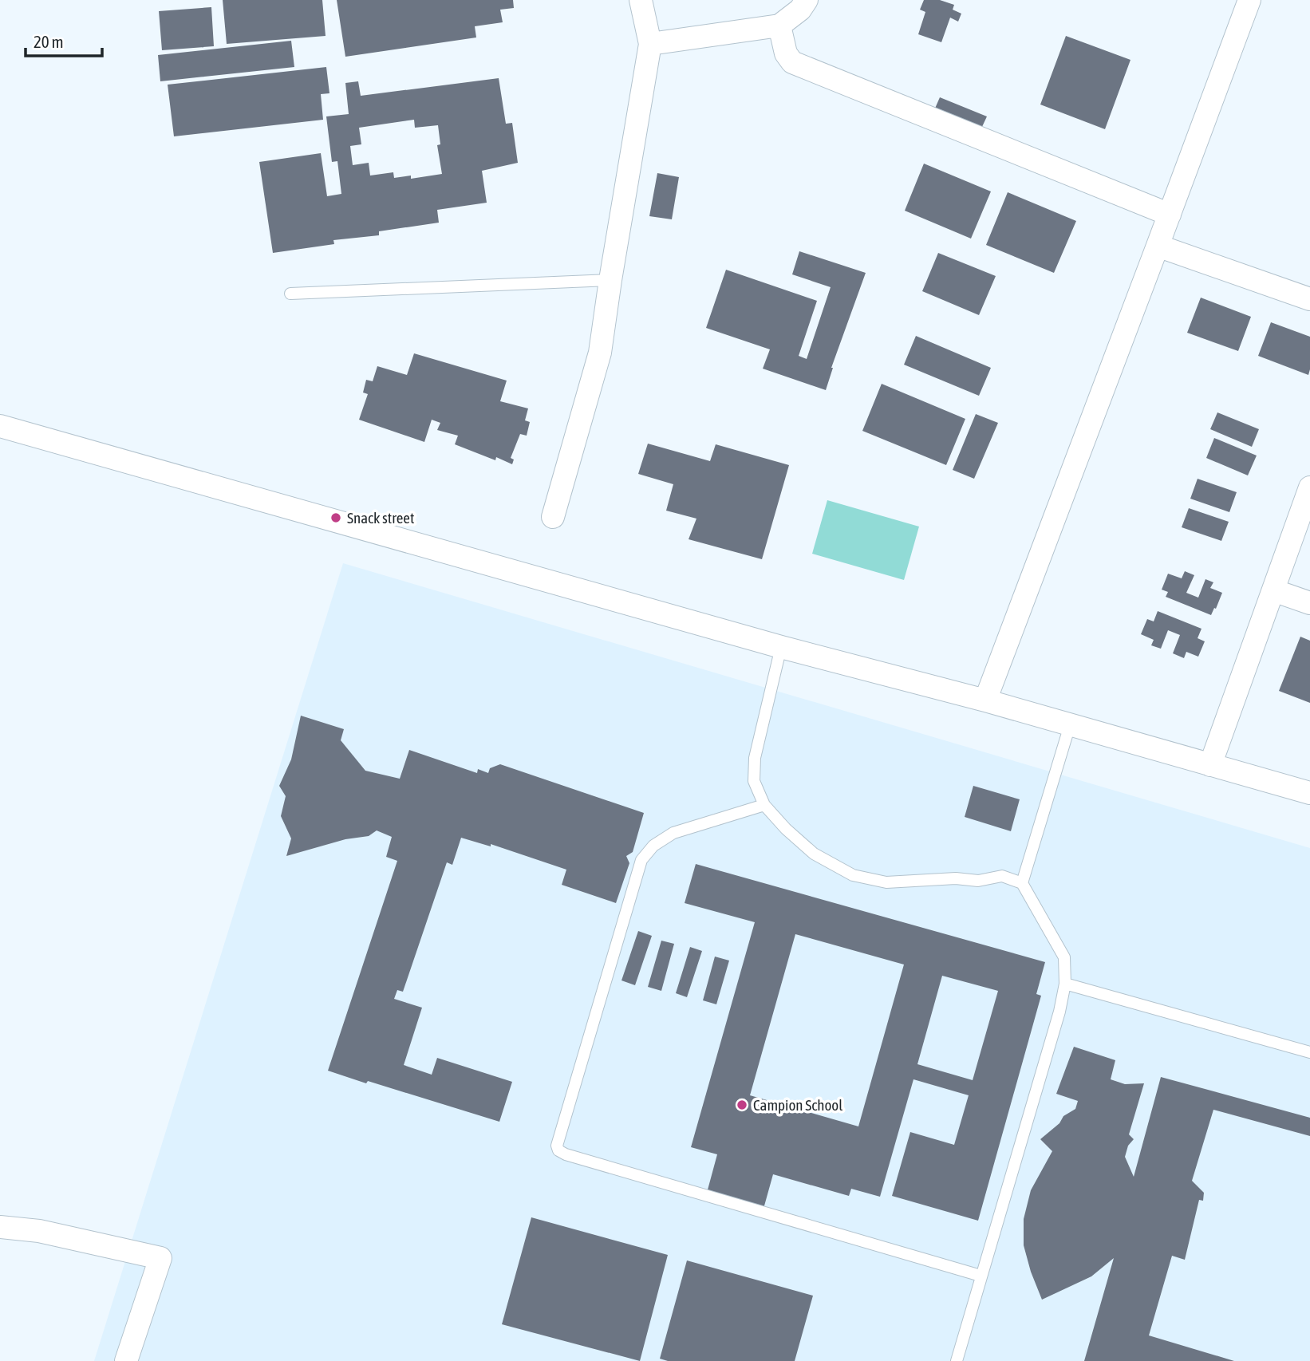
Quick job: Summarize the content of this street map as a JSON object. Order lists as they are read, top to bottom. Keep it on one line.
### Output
{"places":["Snack street","Campion School"],"scale_bar":"20 m"}
